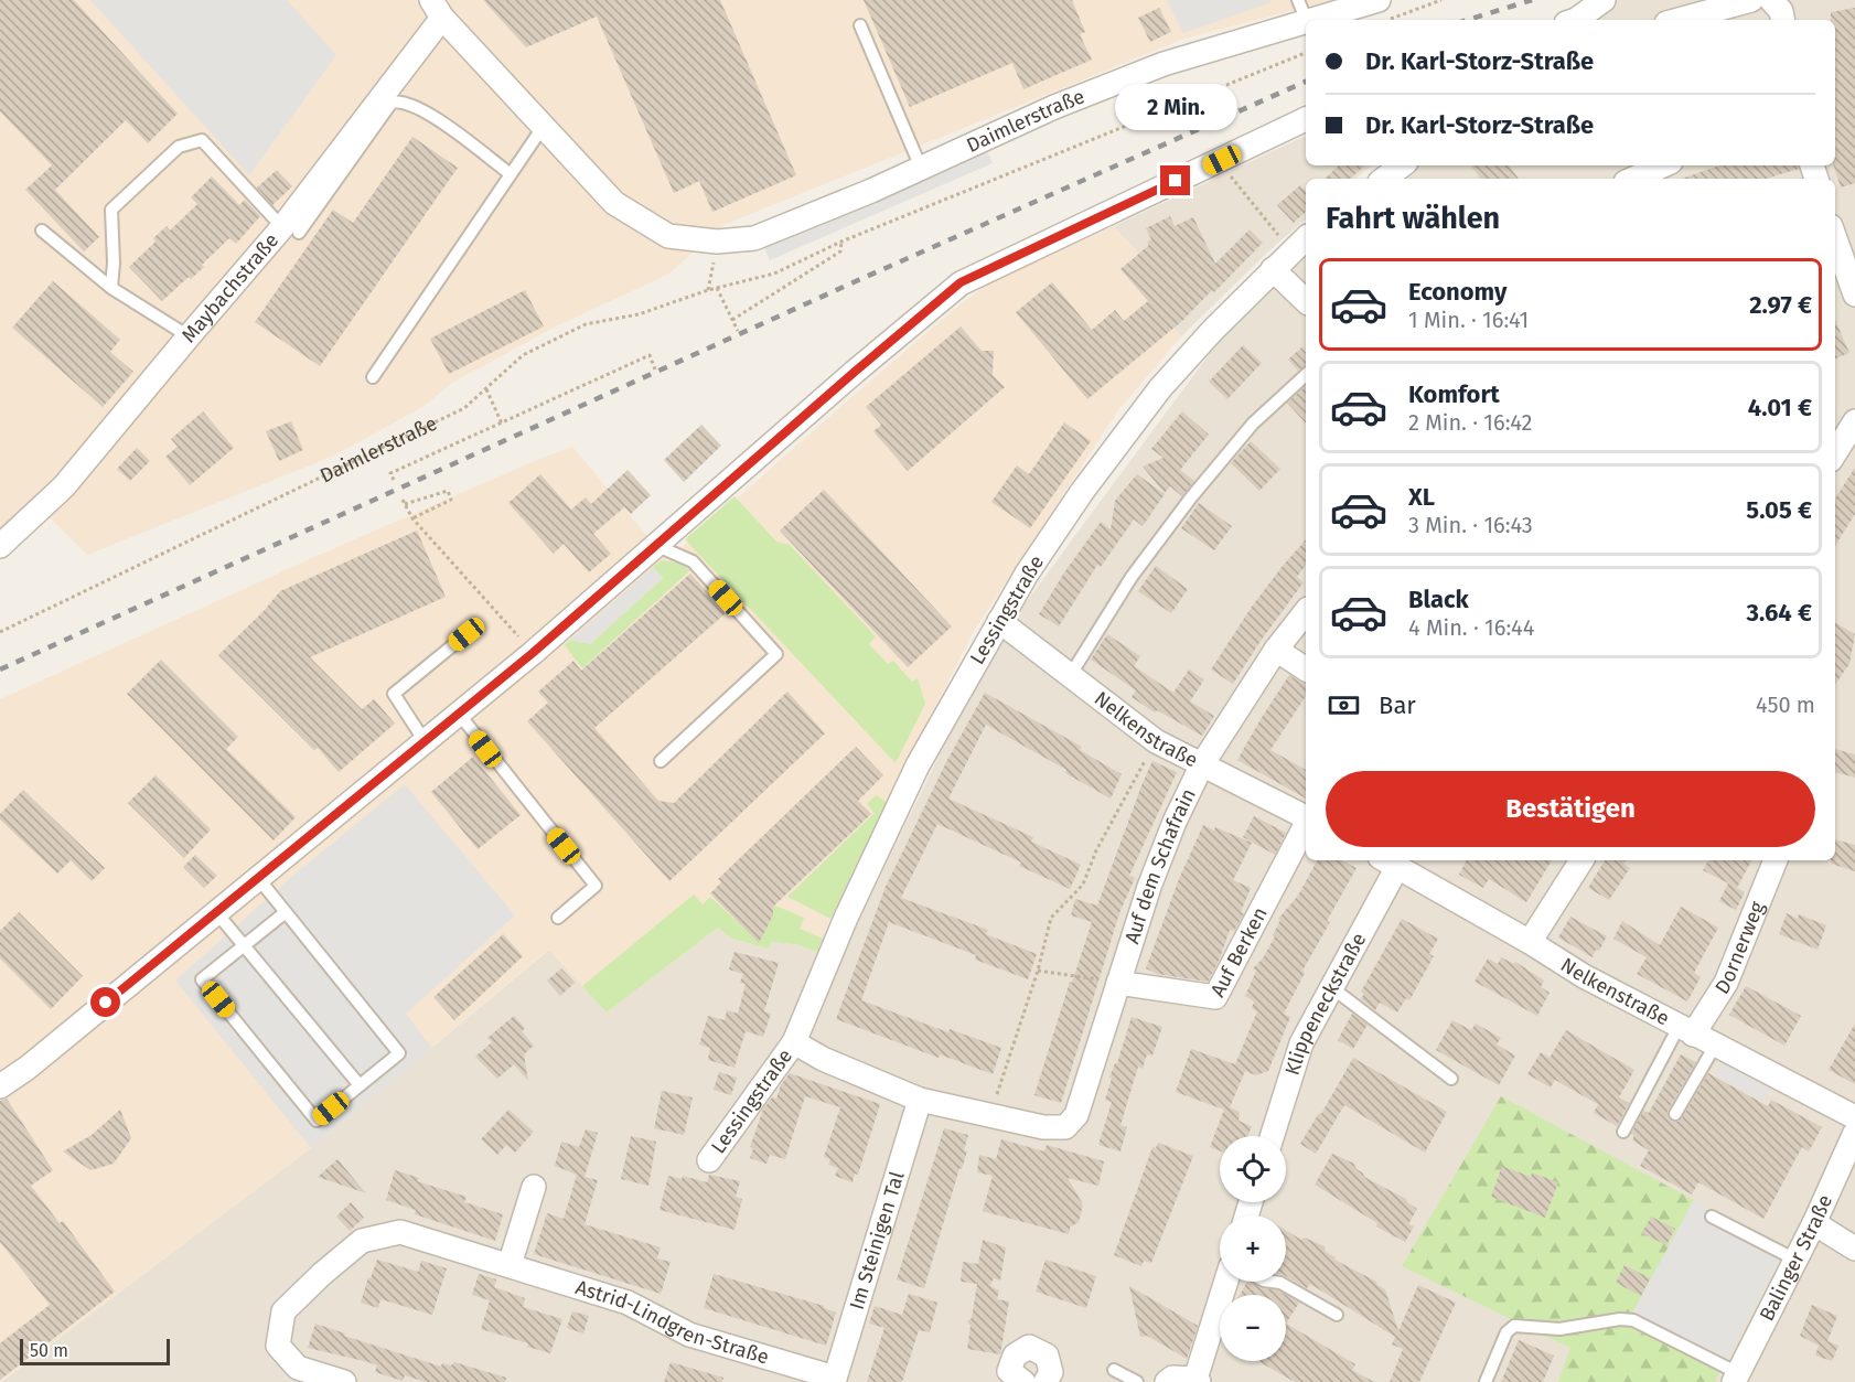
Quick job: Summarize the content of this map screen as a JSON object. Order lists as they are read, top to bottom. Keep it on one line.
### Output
{"streets":{"street":["Daimlerstraße","Maybachstraße","Lessingstraße","Nelkenstraße","Auf dem Schafrain","Dornerweg","Auf Berken","Klippeneckstraße","Im Steinigen Tal","Balinger Straße","Astrid-Lindgren-Straße"]},"crossings":[["Daimlerstraße","Maybachstraße"],["Lessingstraße","Nelkenstraße"],["Lessingstraße","Auf dem Schafrain"],["Lessingstraße","Im Steinigen Tal"],["Nelkenstraße","Auf dem Schafrain"],["Nelkenstraße","Dornerweg"],["Nelkenstraße","Klippeneckstraße"],["Auf dem Schafrain","Auf Berken"],["Im Steinigen Tal","Astrid-Lindgren-Straße"]],"scale_bar":"50 m","page":{"banner":["Dr. Karl-Storz-Straße","Dr. Karl-Storz-Straße"],"bubble":"2 Min.","heading":"Fahrt wählen","list":[{"name":"Economy","note":"1 Min. · 16:41","value":"2.97 €"},{"name":"Komfort","note":"2 Min. · 16:42","value":"4.01 €"},{"name":"XL","note":"3 Min. · 16:43","value":"5.05 €"},{"name":"Black","note":"4 Min. · 16:44","value":"3.64 €"}],"pay":["Bar","450 m"],"buttons":"Bestätigen","map_buttons":["+","−"],"scale":"50 m"}}
